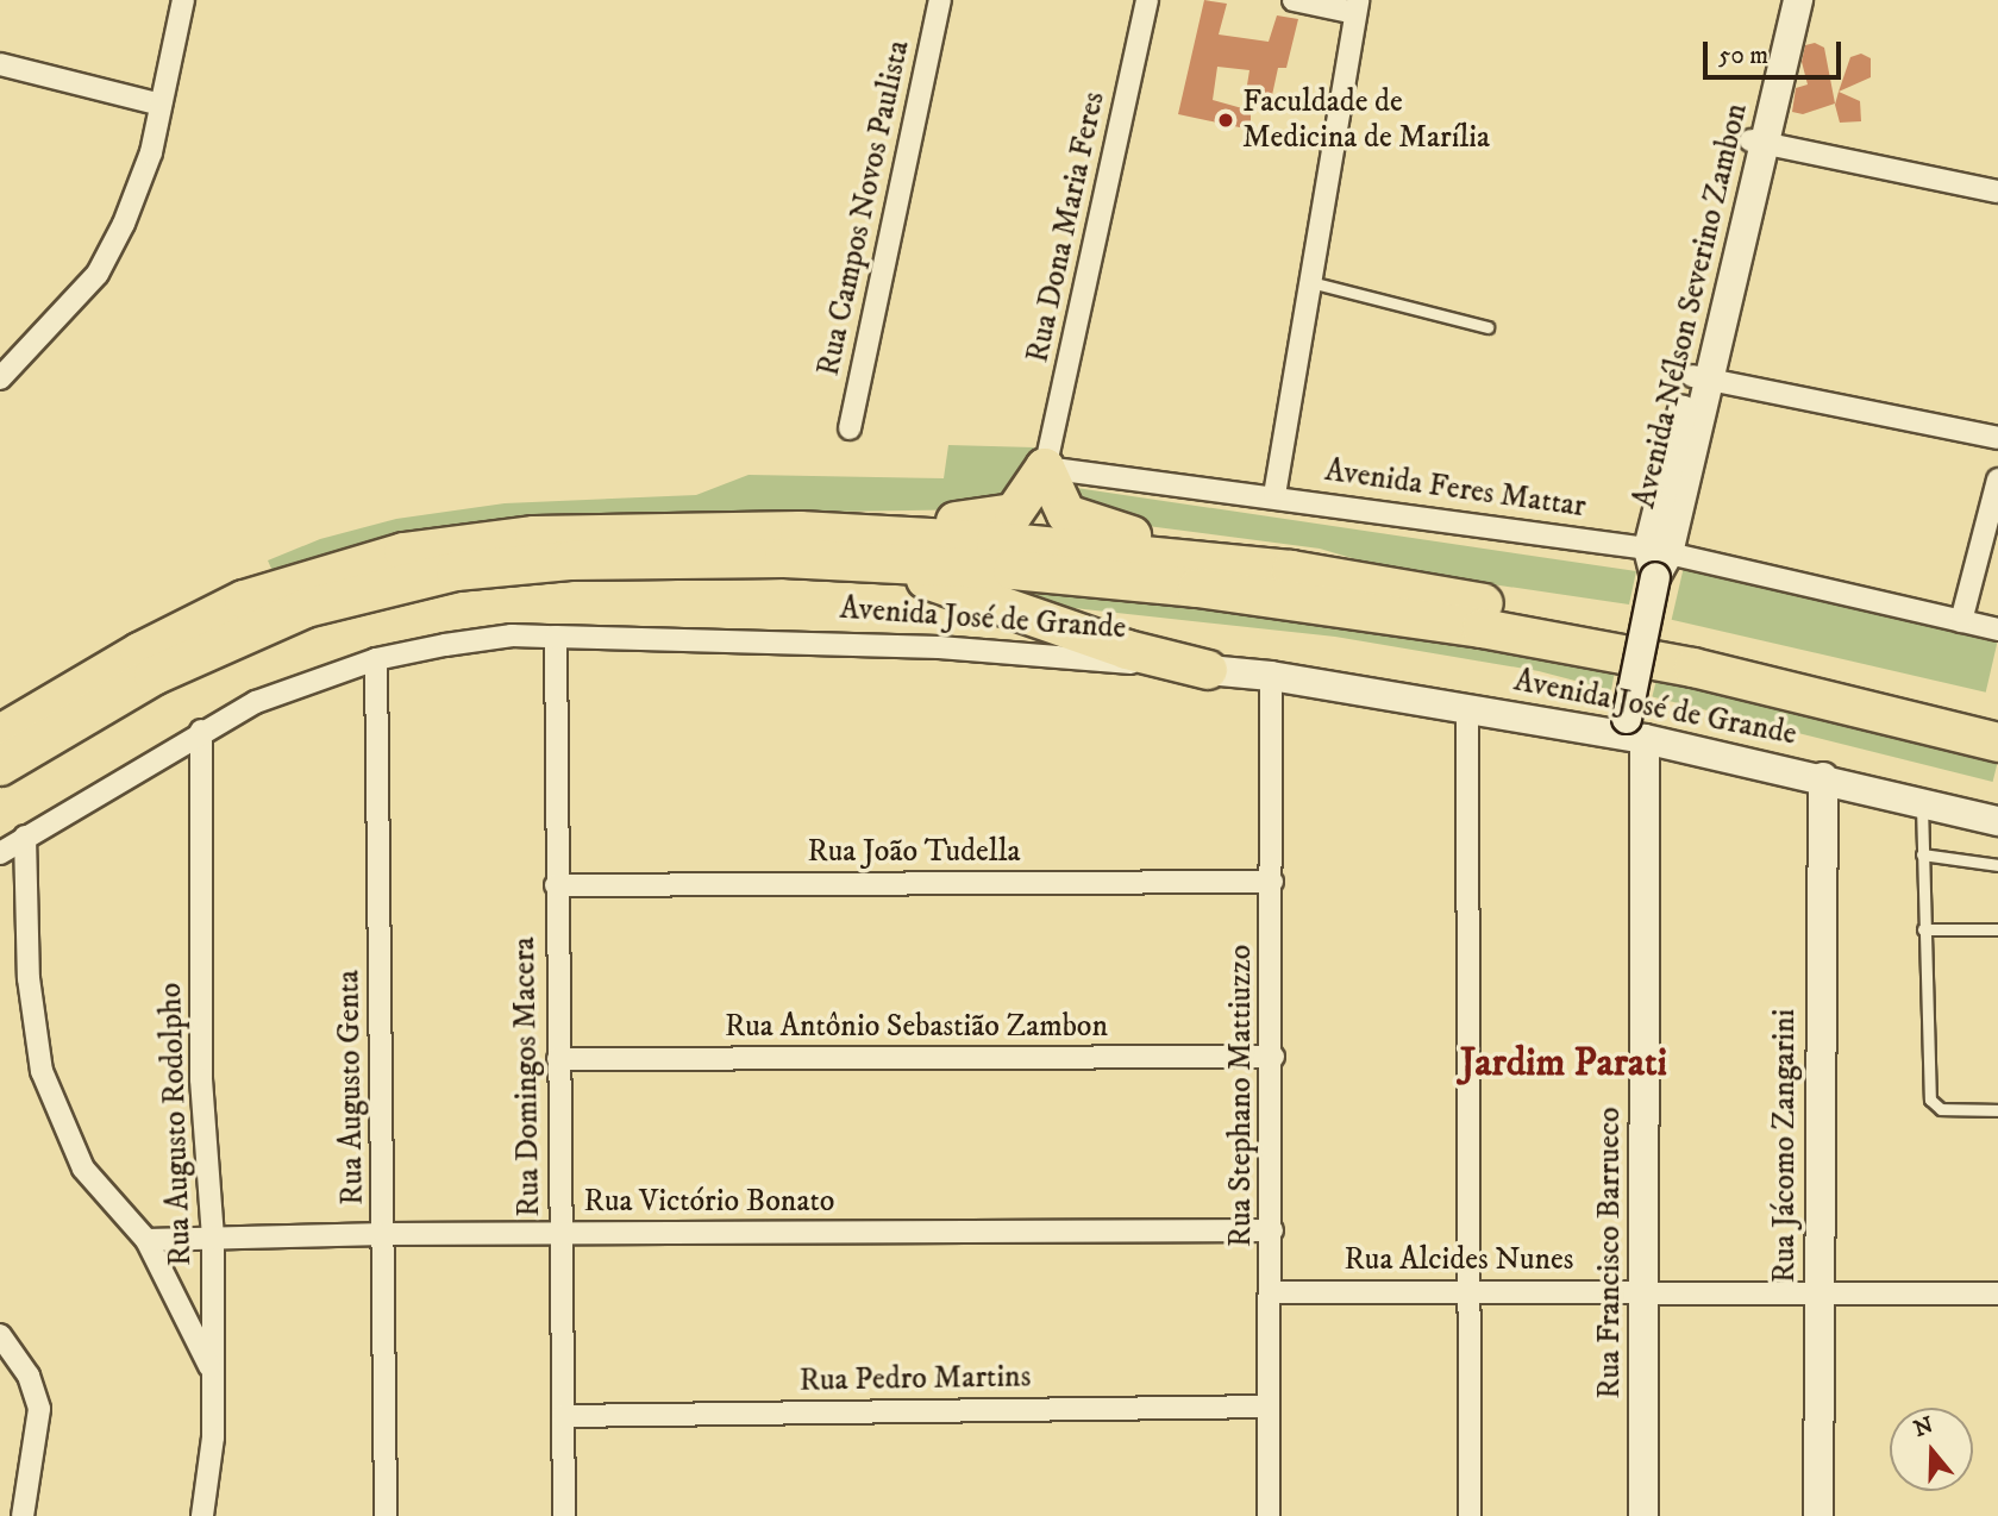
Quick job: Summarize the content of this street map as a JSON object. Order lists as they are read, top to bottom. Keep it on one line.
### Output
{"streets":{"main road":["Avenida Nélson Severino Zambon","Avenida José de Grande","Rua Jácomo Zangarini","Rua Francisco Barrueco"],"street":["Rua Campos Novos Paulista","Rua Dona Maria Feres","Avenida Feres Mattar","Rua João Tudella","Rua Antônio Sebastião Zambon","Rua Domingos Macera","Rua Augusto Genta","Rua Stephano Mattiuzzo","Rua Augusto Rodolpho","Rua Victório Bonato","Rua Alcides Nunes","Rua Pedro Martins"]},"crossings":[["Rua Dona Maria Feres","Avenida Feres Mattar"],["Avenida Nélson Severino Zambon","Avenida Feres Mattar"],["Avenida Nélson Severino Zambon","Avenida José de Grande"],["Avenida Nélson Severino Zambon","Rua Francisco Barrueco"],["Avenida José de Grande","Rua Domingos Macera"],["Avenida José de Grande","Rua Augusto Genta"],["Avenida José de Grande","Rua Stephano Mattiuzzo"],["Avenida José de Grande","Rua Augusto Rodolpho"],["Avenida José de Grande","Rua Jácomo Zangarini"],["Avenida José de Grande","Rua Francisco Barrueco"],["Rua João Tudella","Rua Domingos Macera"],["Rua João Tudella","Rua Stephano Mattiuzzo"],["Rua Antônio Sebastião Zambon","Rua Domingos Macera"],["Rua Antônio Sebastião Zambon","Rua Stephano Mattiuzzo"],["Rua Domingos Macera","Rua Victório Bonato"],["Rua Domingos Macera","Rua Pedro Martins"],["Rua Augusto Genta","Rua Victório Bonato"],["Rua Stephano Mattiuzzo","Rua Victório Bonato"],["Rua Stephano Mattiuzzo","Rua Alcides Nunes"],["Rua Stephano Mattiuzzo","Rua Pedro Martins"],["Rua Augusto Rodolpho","Rua Victório Bonato"],["Rua Jácomo Zangarini","Rua Alcides Nunes"],["Rua Francisco Barrueco","Rua Alcides Nunes"]],"districts":["Jardim Parati"],"places":["Faculdade de Medicina de Marília"],"scale_bar":"50 m","north":"top"}
